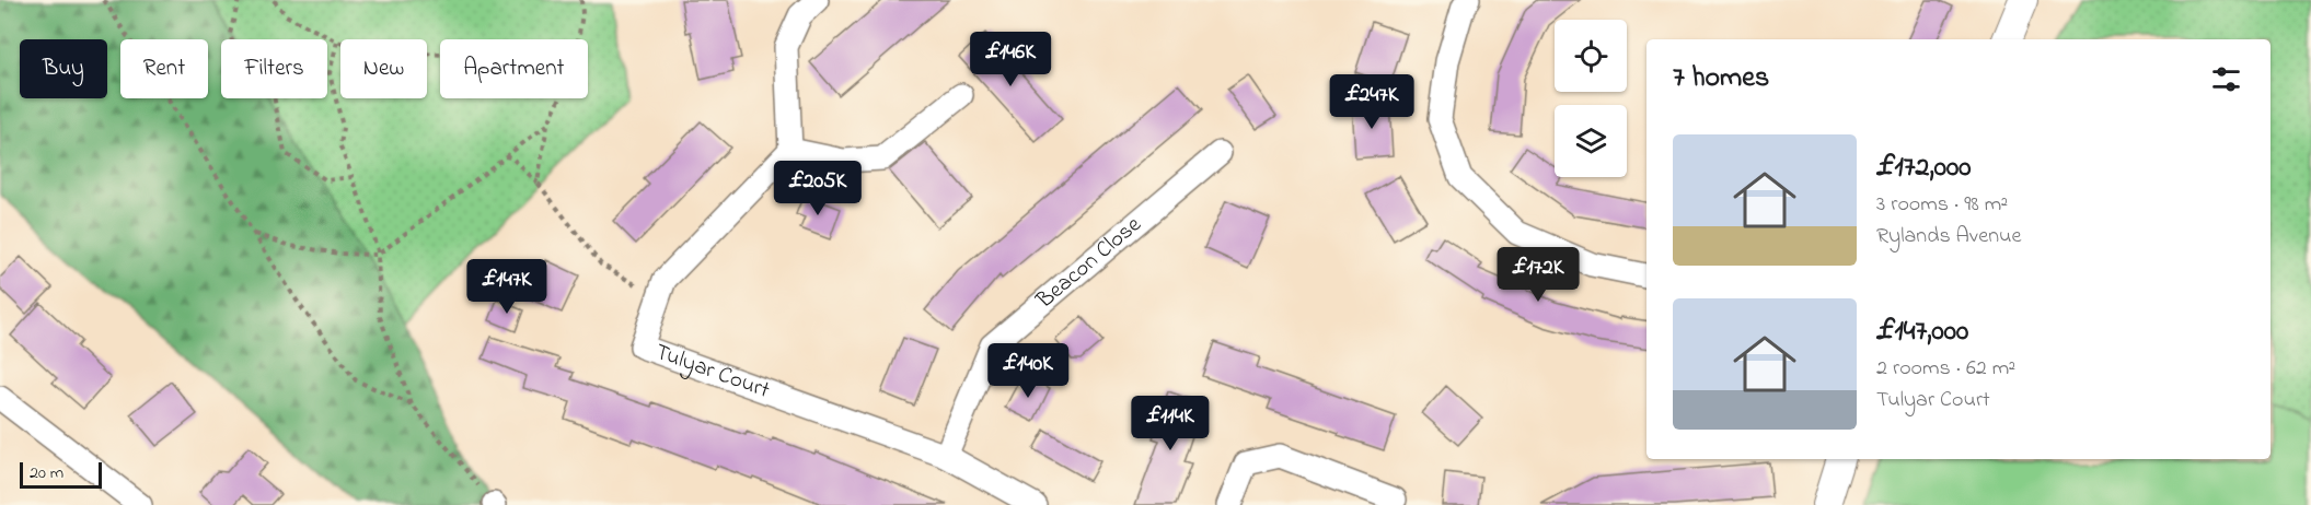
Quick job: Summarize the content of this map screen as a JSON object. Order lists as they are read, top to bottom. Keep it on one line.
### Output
{"streets":{"street":["Beacon Close","Tulyar Court"]},"crossings":[["Beacon Close","Tulyar Court"]],"scale_bar":"20 m","page":{"price":["£146K","£247K","£205K","£172K","£147K","£140K","£114K"],"chip":["Buy","Rent","Filters","New","Apartment"],"heading":"7 homes","list":[{"name":"£172,000","note":"3 rooms · 98 m² · Rylands Avenue"},{"name":"£147,000","note":"2 rooms · 62 m² · Tulyar Court"}],"scale":"20 m"}}
